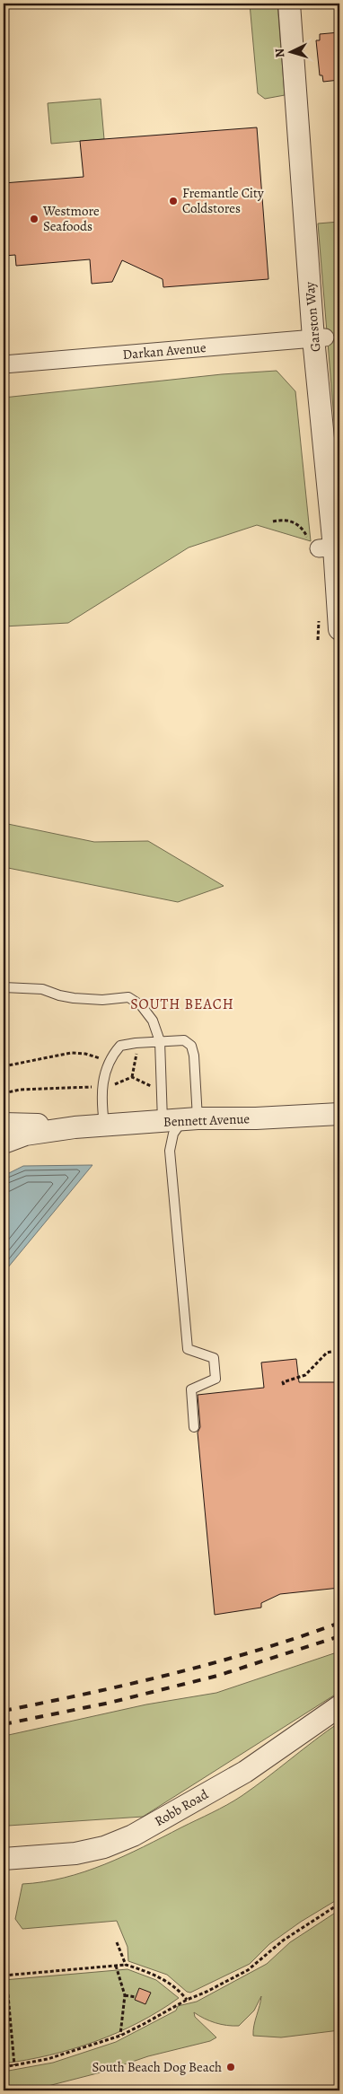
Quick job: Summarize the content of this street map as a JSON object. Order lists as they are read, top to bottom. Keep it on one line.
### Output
{"streets":{"street":["Garston Way","Darkan Avenue","Bennett Avenue","Robb Road"]},"crossings":[["Garston Way","Darkan Avenue"]],"districts":["SOUTH BEACH"],"places":["Fremantle City Coldstores","Westmore Seafoods","South Beach Dog Beach"],"north":"left"}
